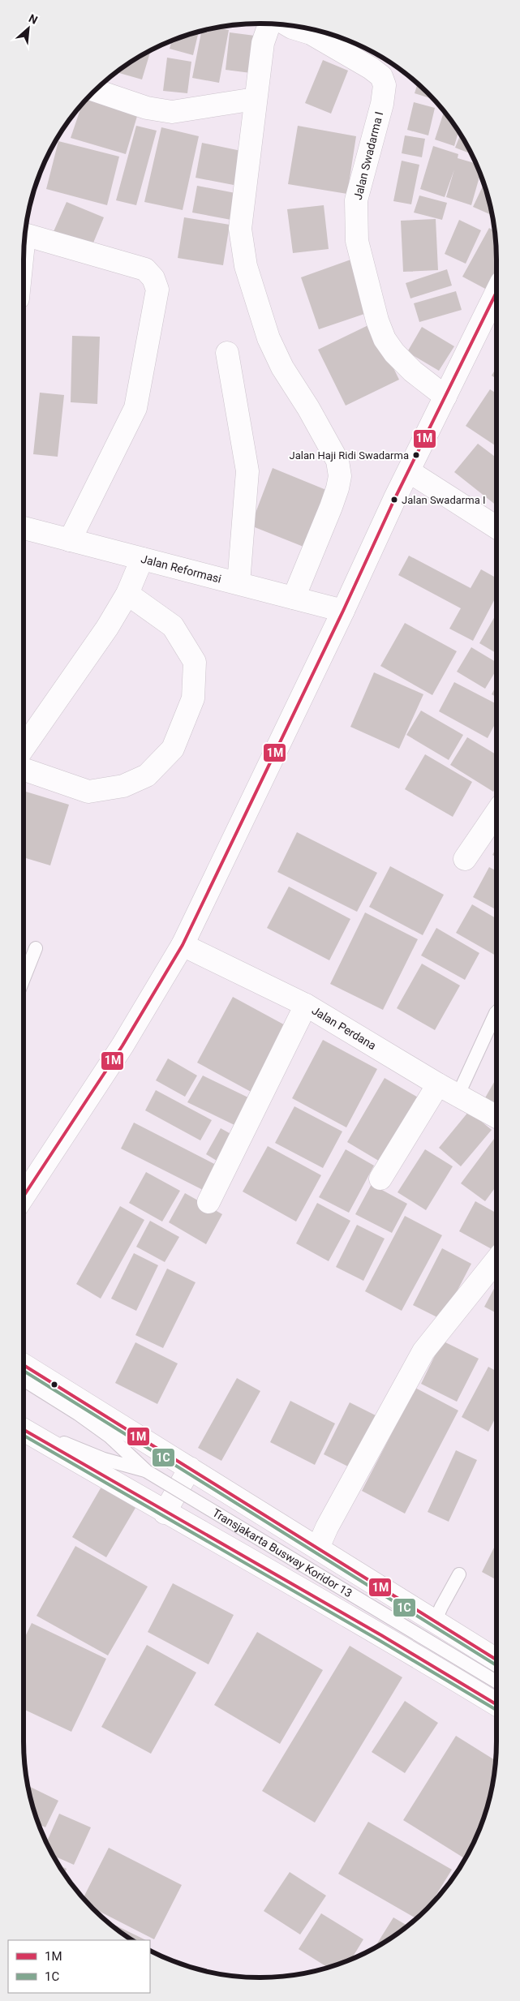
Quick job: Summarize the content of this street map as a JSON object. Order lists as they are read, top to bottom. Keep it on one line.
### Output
{"streets":{"street":["Jalan Swadarma I","Jalan Reformasi","Jalan Perdana"],"lane":["Transjakarta Busway Koridor 13"]},"places":["Jalan Haji Ridi Swadarma","Jalan Swadarma I"],"lines":["transit line 1M","transit line 1C"],"legend":["1M","1C"],"north":"top right"}
